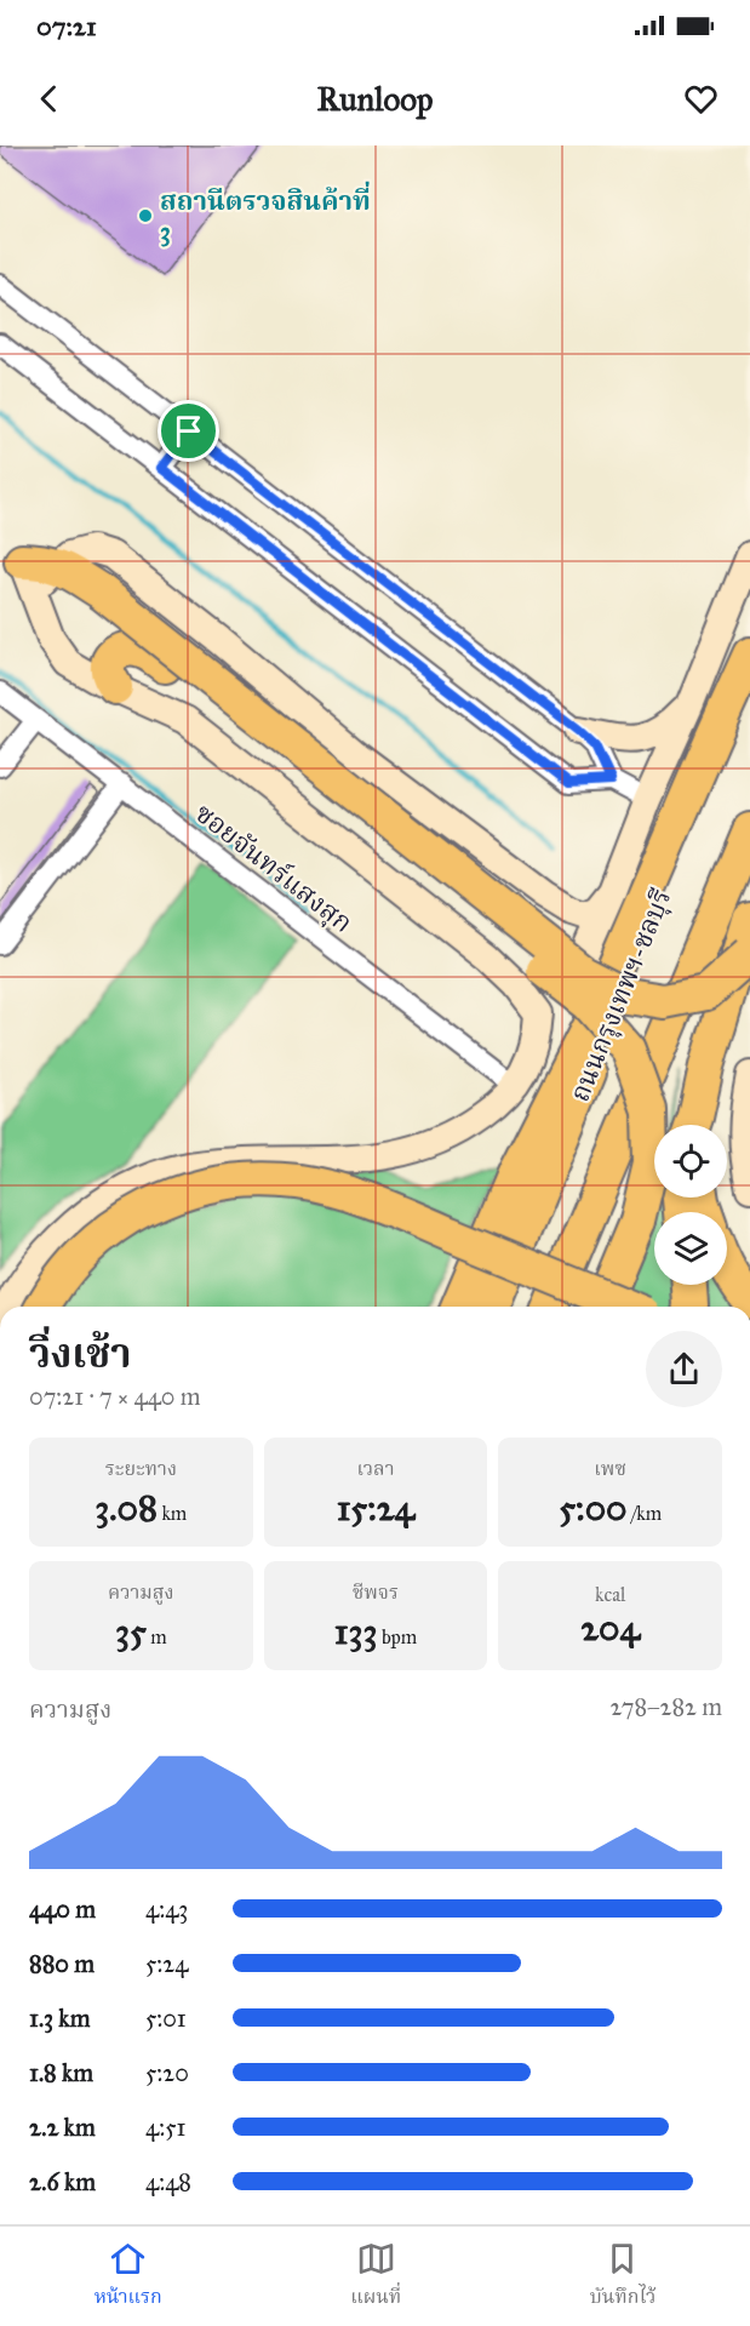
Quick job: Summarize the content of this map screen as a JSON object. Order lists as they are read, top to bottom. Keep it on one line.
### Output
{"streets":{"highway":["ถนนกรุงเทพฯ-ชลบุรี"],"street":["ซอยจันทร์แสงสุก"]},"places":["สถานีตรวจสินค้าที่ 3"],"page":{"status":"07:21","header":"Runloop","heading":["วิ่งเช้า","07:21 · 7 × 440 m"],"stats":[["ระยะทาง","3.08 km"],["เวลา","15:24"],["เพซ","5:00 /km"],["ความสูง","35 m"],["ชีพจร","133 bpm"],["kcal","204"]],"chart":["ความสูง","278–282 m"],"list":[{"name":"440 m","note":"4:43"},{"name":"880 m","note":"5:24"},{"name":"1.3 km","note":"5:01"},{"name":"1.8 km","note":"5:20"},{"name":"2.2 km","note":"4:51"},{"name":"2.6 km","note":"4:48"}],"tabs":["หน้าแรก","แผนที่","บันทึกไว้"]}}
